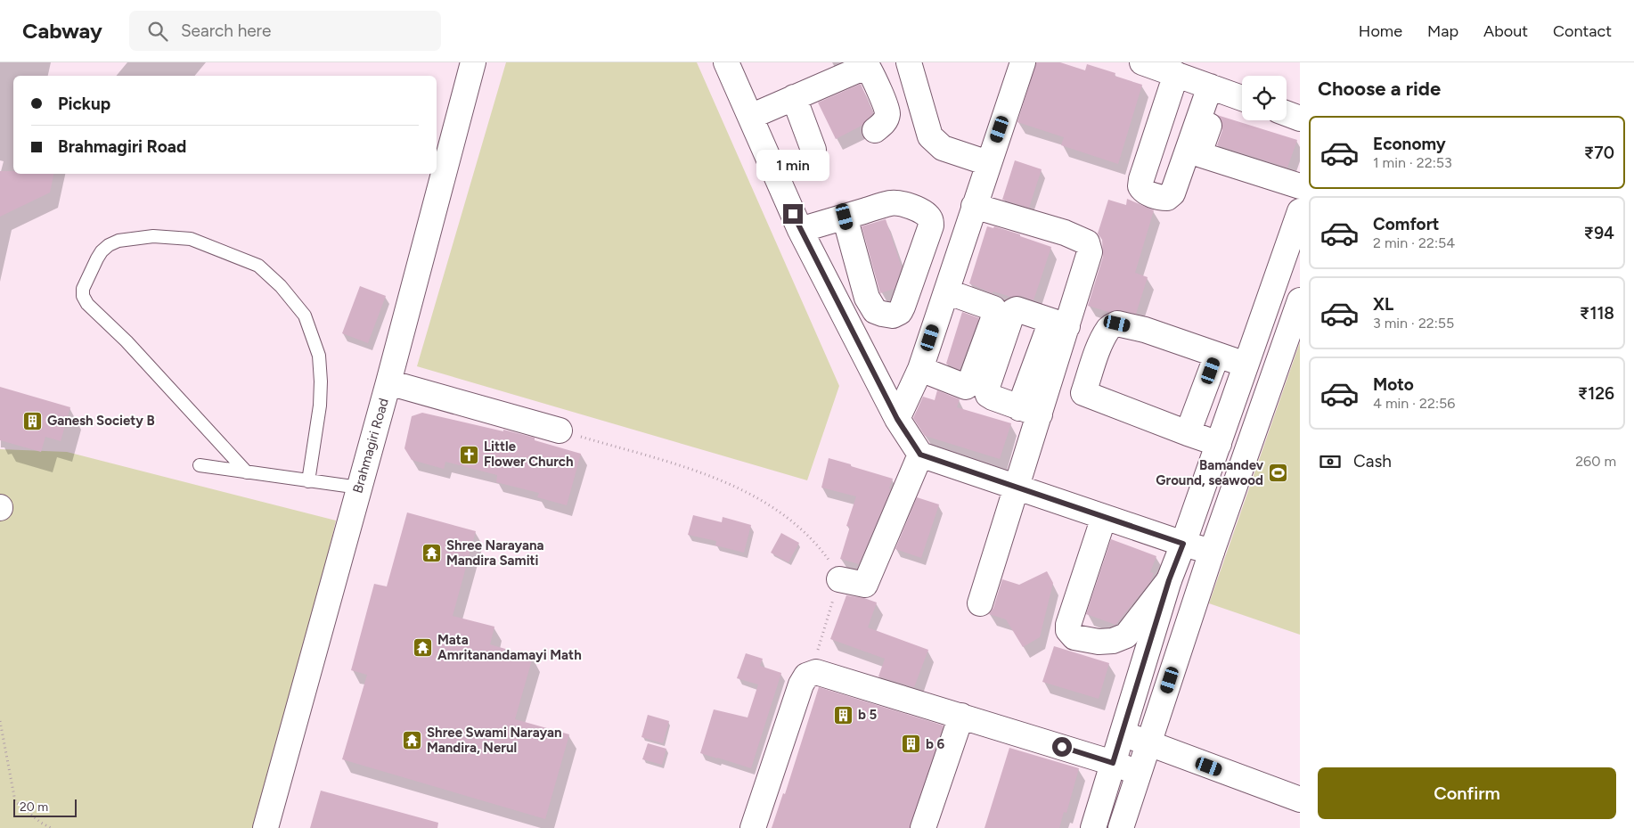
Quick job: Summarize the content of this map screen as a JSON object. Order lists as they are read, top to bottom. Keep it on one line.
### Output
{"streets":{"street":["Brahmagiri Road"]},"places":{"building":["Ganesh Society B","b 5","b 6"],"church":["Little Flower Church"],"sports":["Bamandev Ground, seawood"],"temple":["Shree Narayana Mandira Samiti","Mata Amritanandamayi Math","Shree Swami Narayan Mandira, Nerul"]},"scale_bar":"20 m","page":{"header":"Cabway","search":"Search here","nav":["Home","Map","About","Contact"],"heading":"Choose a ride","banner":["Pickup","Brahmagiri Road"],"list":[{"name":"Economy","note":"1 min · 22:53","value":"₹70"},{"name":"Comfort","note":"2 min · 22:54","value":"₹94"},{"name":"XL","note":"3 min · 22:55","value":"₹118"},{"name":"Moto","note":"4 min · 22:56","value":"₹126"}],"bubble":"1 min","pay":["Cash","260 m"],"buttons":"Confirm","scale":"20 m"}}
